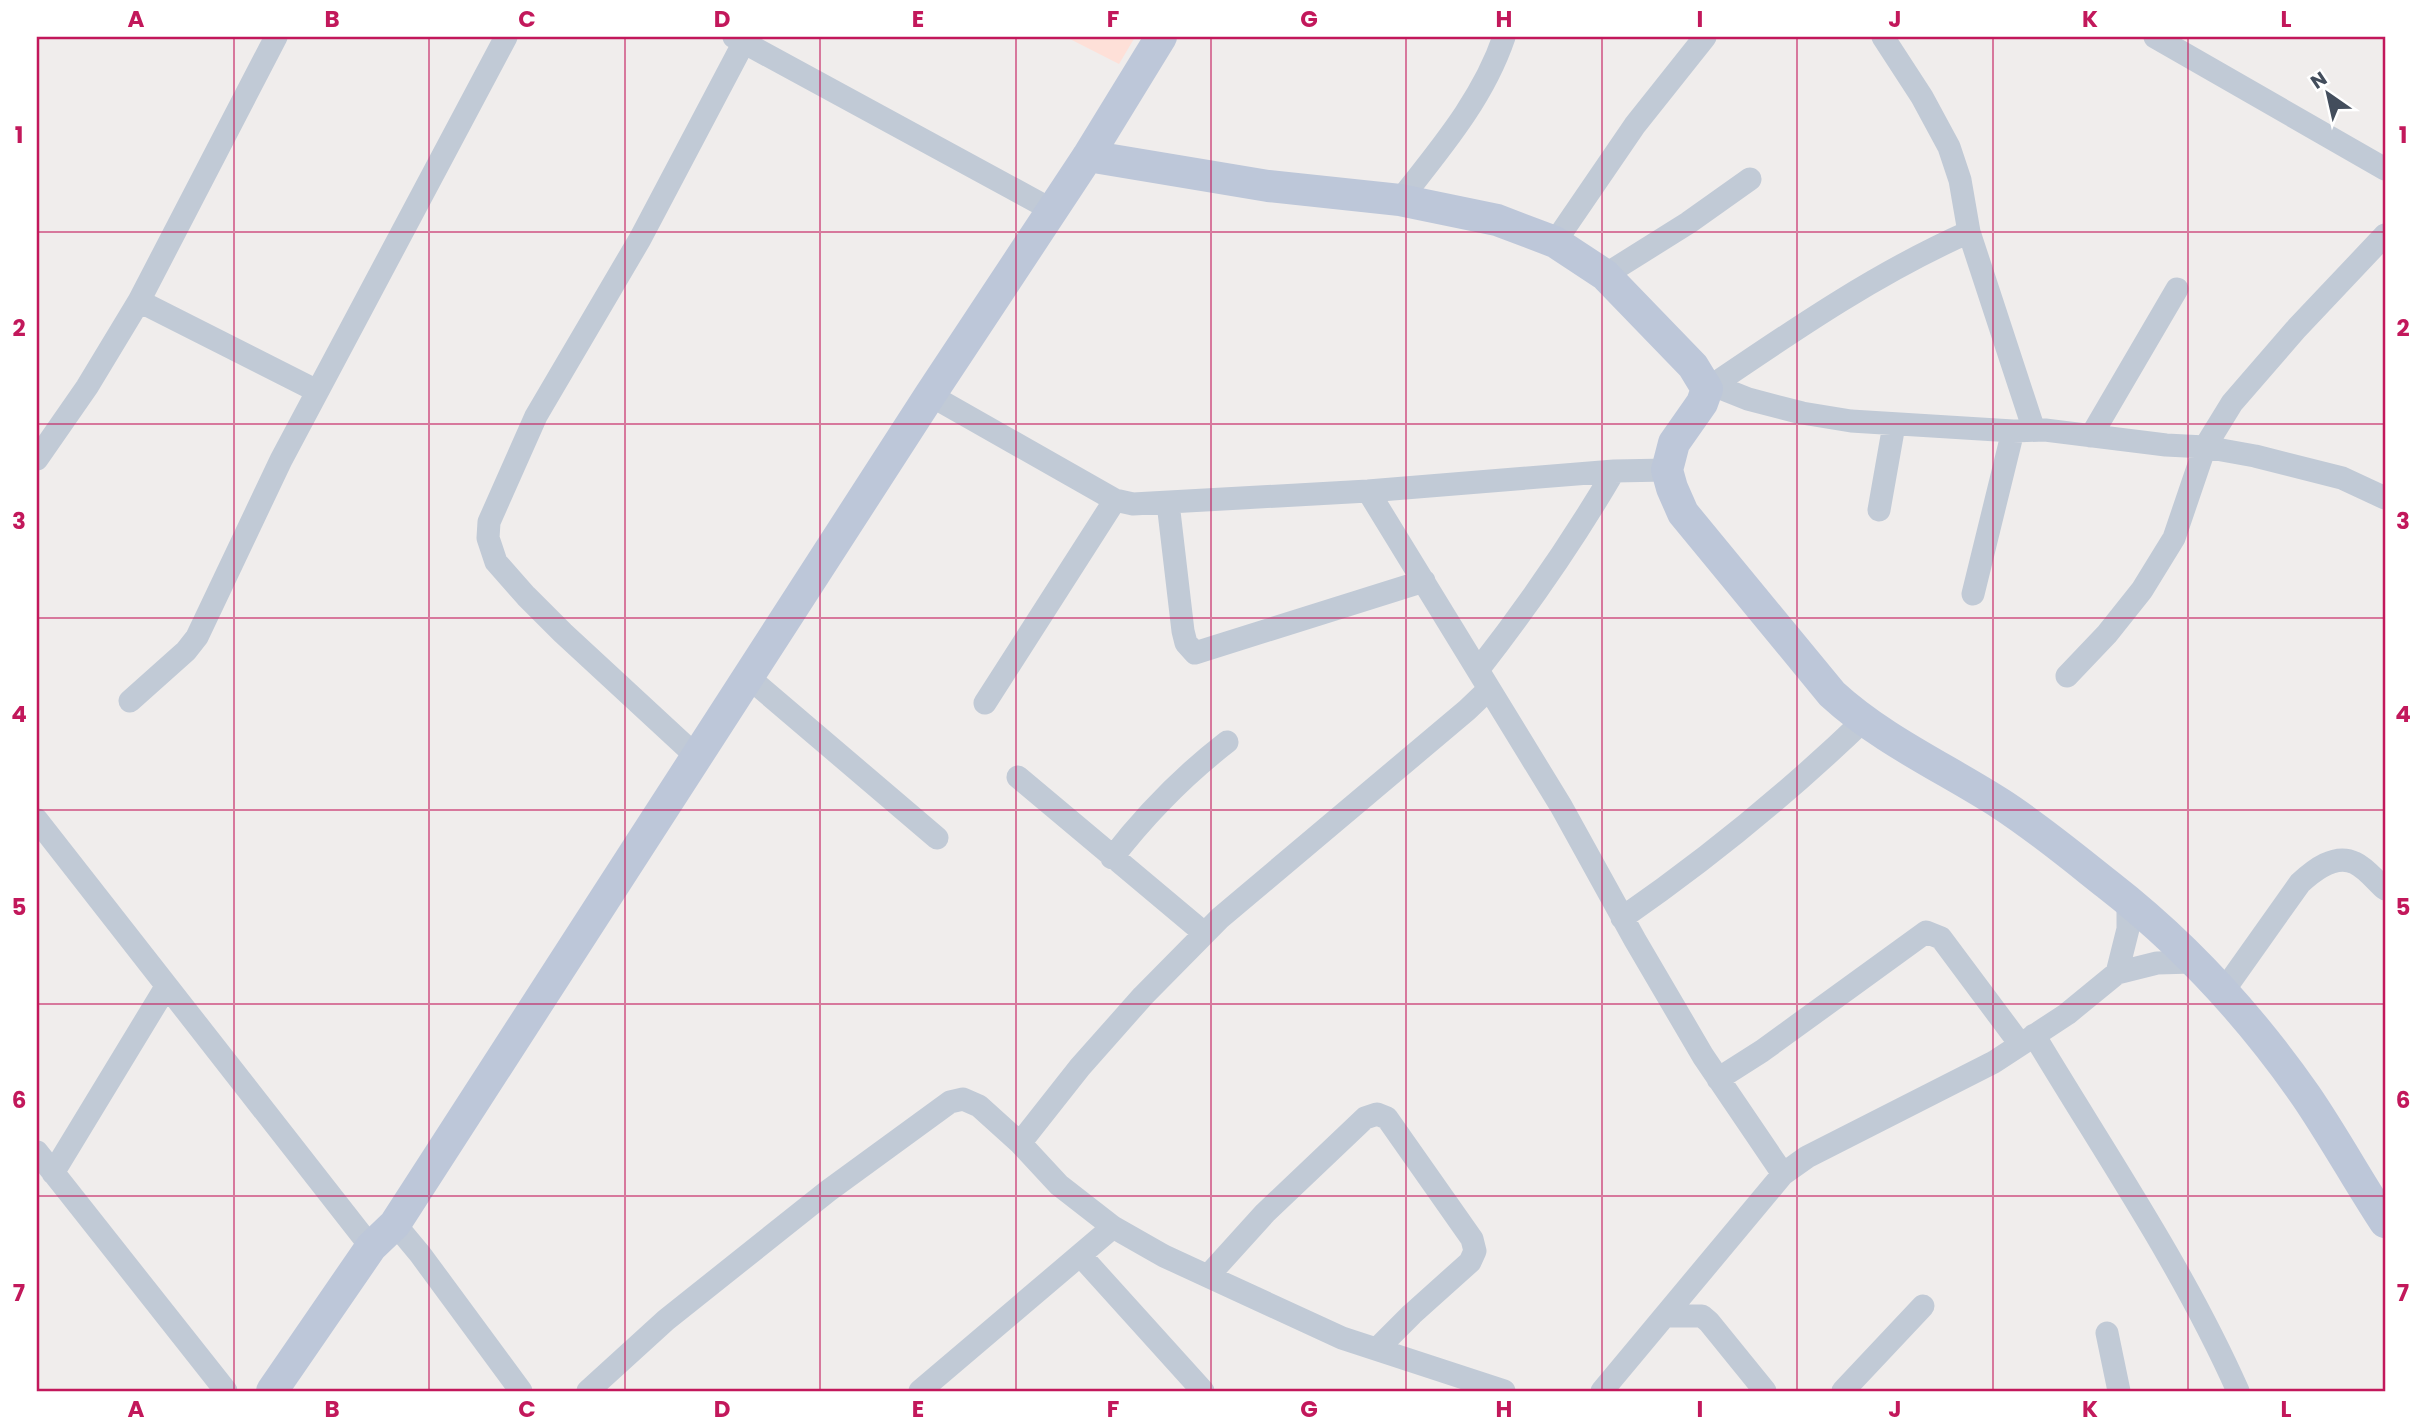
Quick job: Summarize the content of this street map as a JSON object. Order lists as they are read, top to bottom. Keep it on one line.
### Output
{"north":"top left","grid":{"columns":["A","B","C","D","E","F","G","H","I","J","K","L"],"rows":["1","2","3","4","5","6","7"]}}
